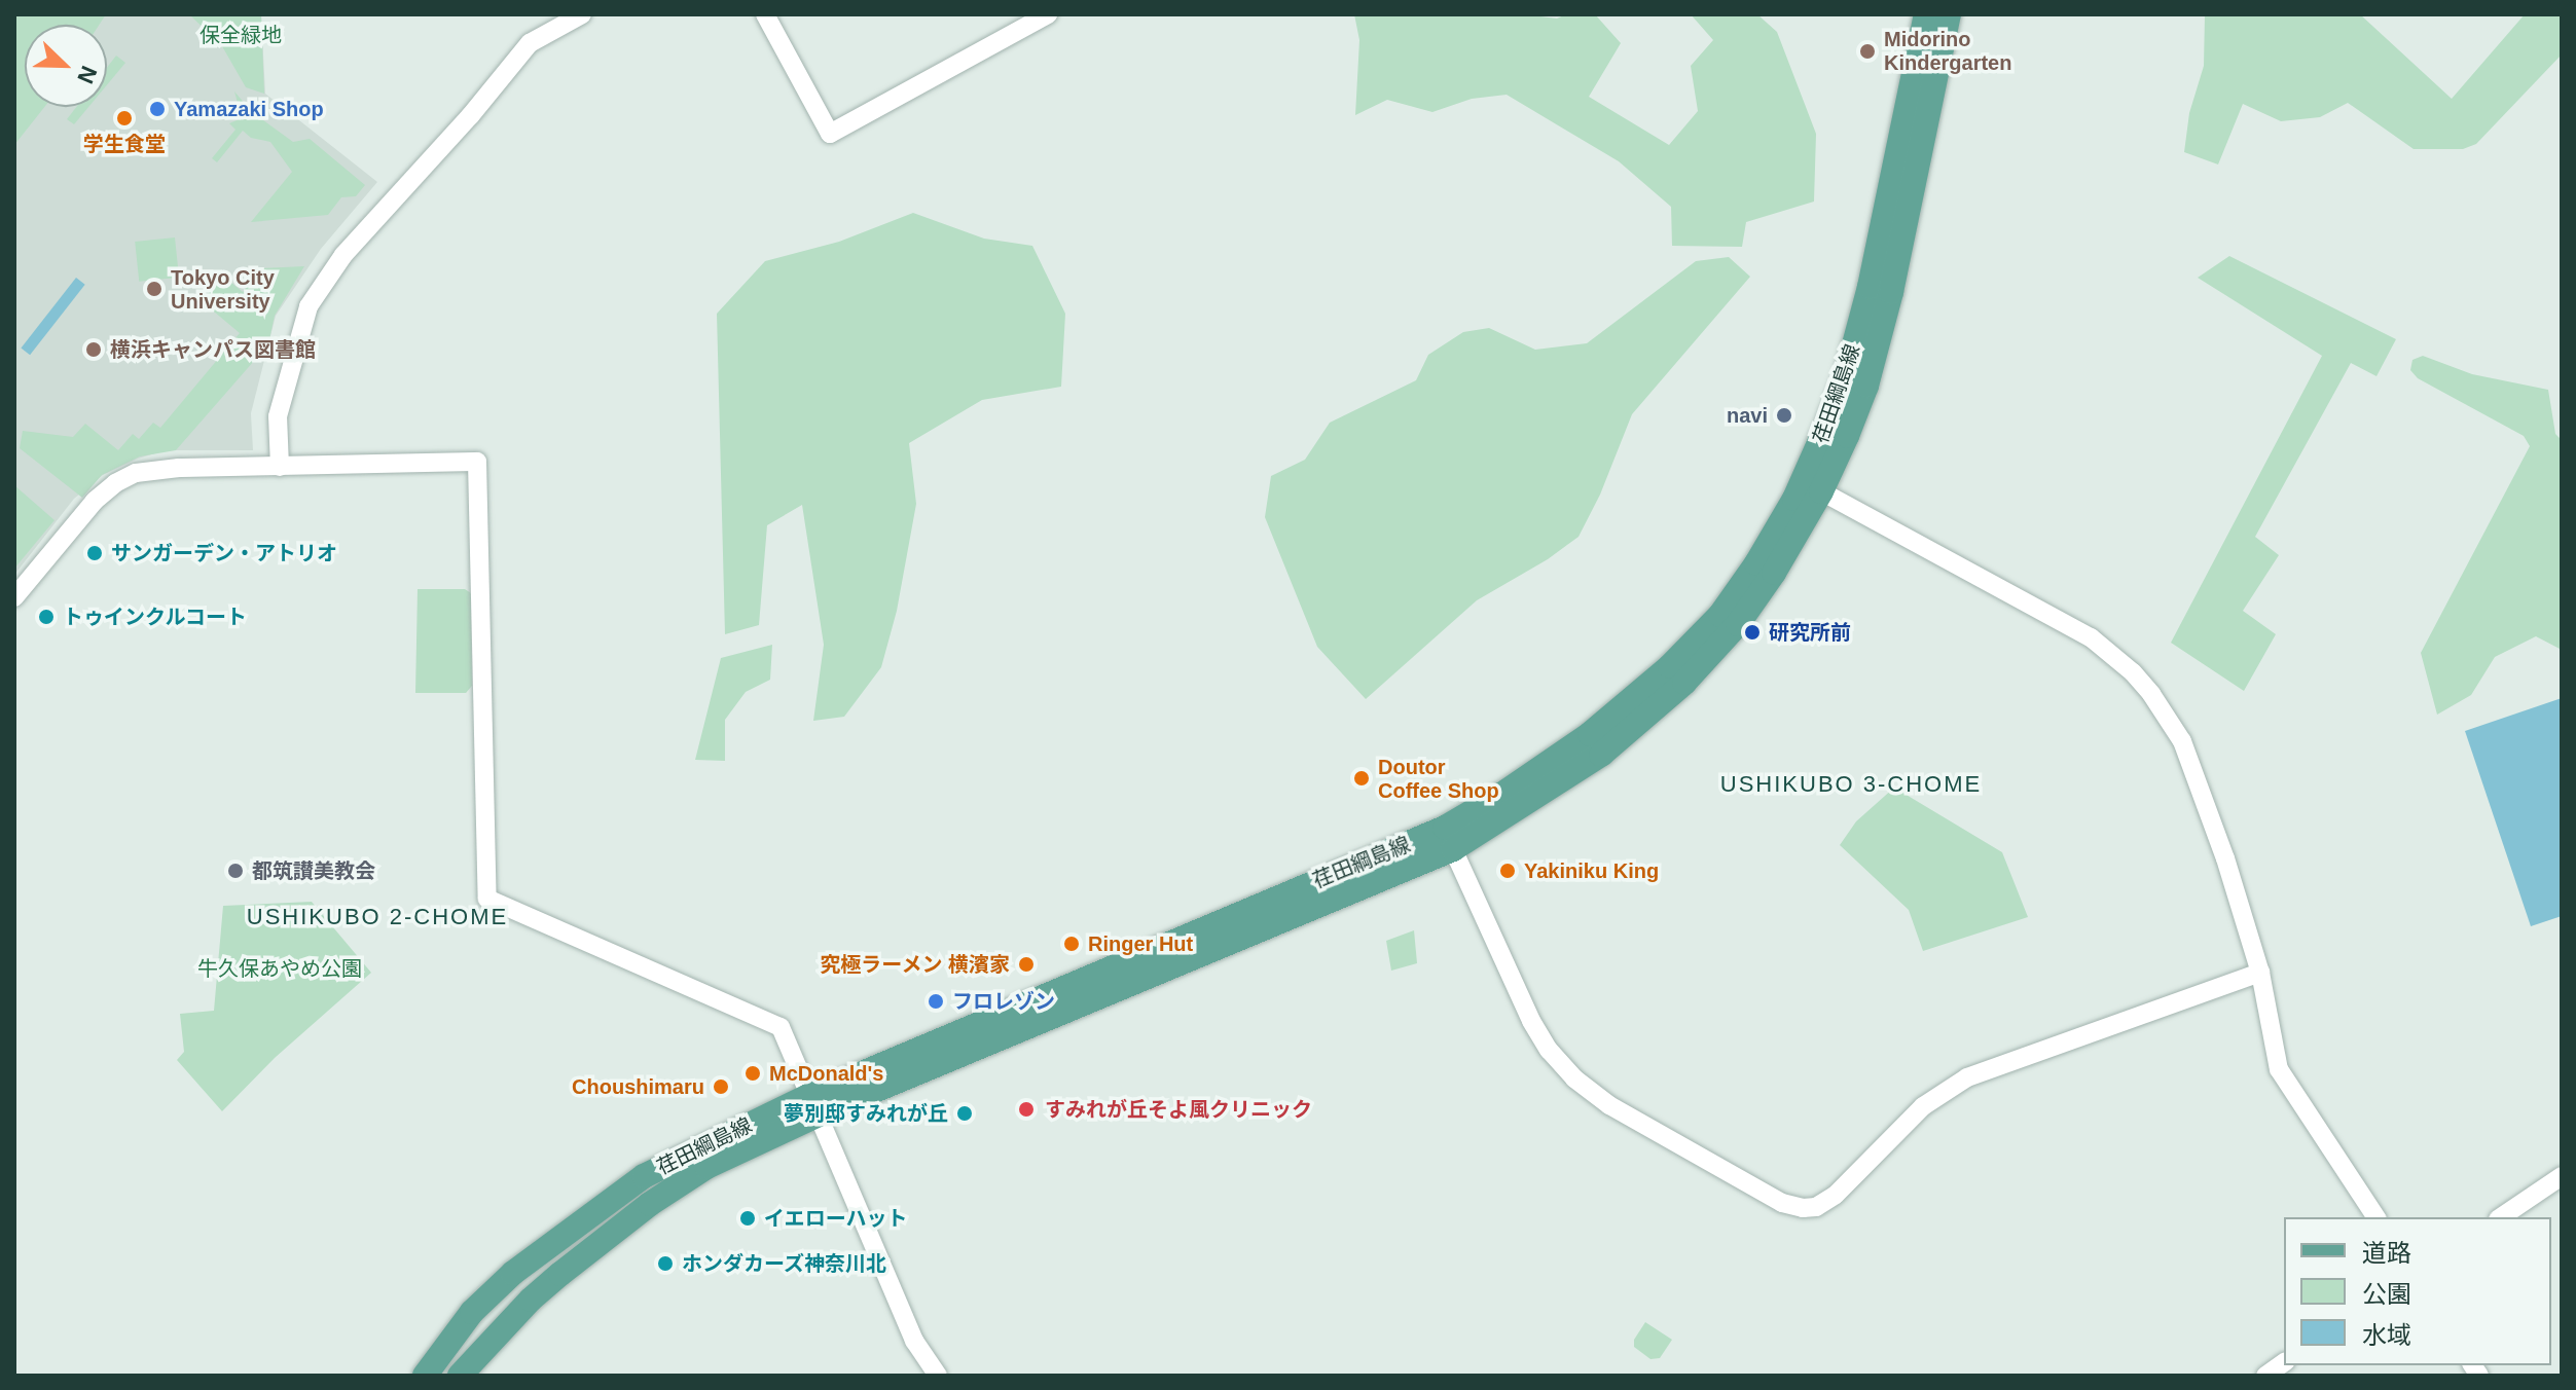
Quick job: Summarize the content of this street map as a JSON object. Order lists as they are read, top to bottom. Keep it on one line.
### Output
{"streets":{"main road":["荏田綱島線"]},"districts":["USHIKUBO 3-CHOME","USHIKUBO 2-CHOME"],"parks":["保全緑地","牛久保あやめ公園"],"places":["Midorino Kindergarten","Yamazaki Shop","学生食堂","Tokyo City University","横浜キャンパス図書館","navi","サンガーデン・アトリオ","トゥインクルコート","研究所前","Doutor Coffee Shop","都筑讃美教会","Yakiniku King","Ringer Hut","究極ラーメン 横濱家","フロレゾン","McDonald's","Choushimaru","すみれが丘そよ風クリニック","夢別邸すみれが丘","イエローハット","ホンダカーズ神奈川北"],"legend":["道路","公園","水域"],"north":"bottom right"}
